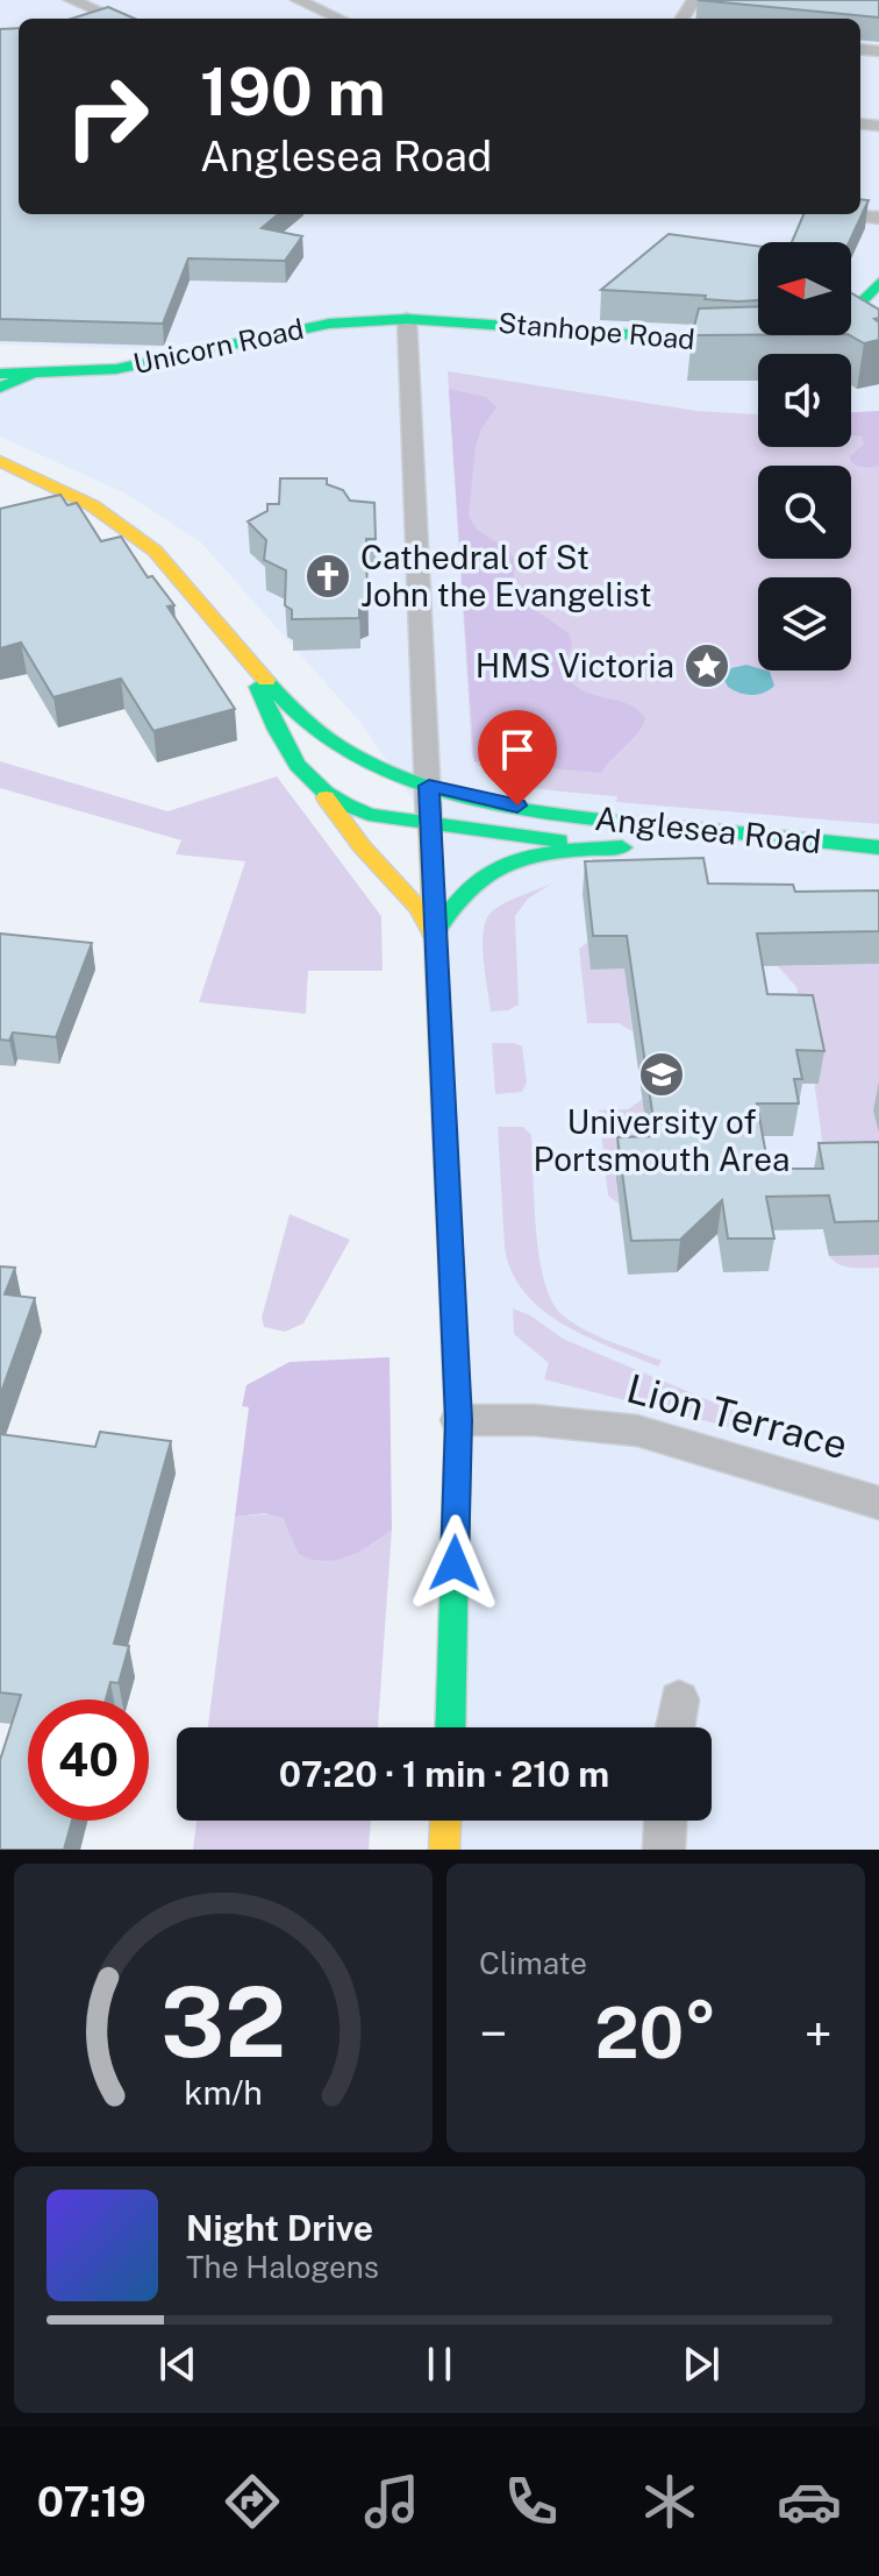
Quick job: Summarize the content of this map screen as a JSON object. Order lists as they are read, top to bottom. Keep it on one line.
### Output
{"streets":{"street":["Stanhope Road","Unicorn Road","Anglesea Road","Lion Terrace"]},"crossings":[["Stanhope Road","Unicorn Road"]],"places":{"church":["Cathedral of St John the Evangelist"],"place":["HMS Victoria"],"school or university":["University of Portsmouth Area"]},"north":"left","page":{"turn":["190 m","Anglesea Road"],"limit":"40","trip":"07:20 · 1 min · 210 m","tile":"Climate","heat":["−","20°","+"],"song":["Night Drive","The Halogens"],"tabs":"07:19","gauge":["32","km/h"]}}
